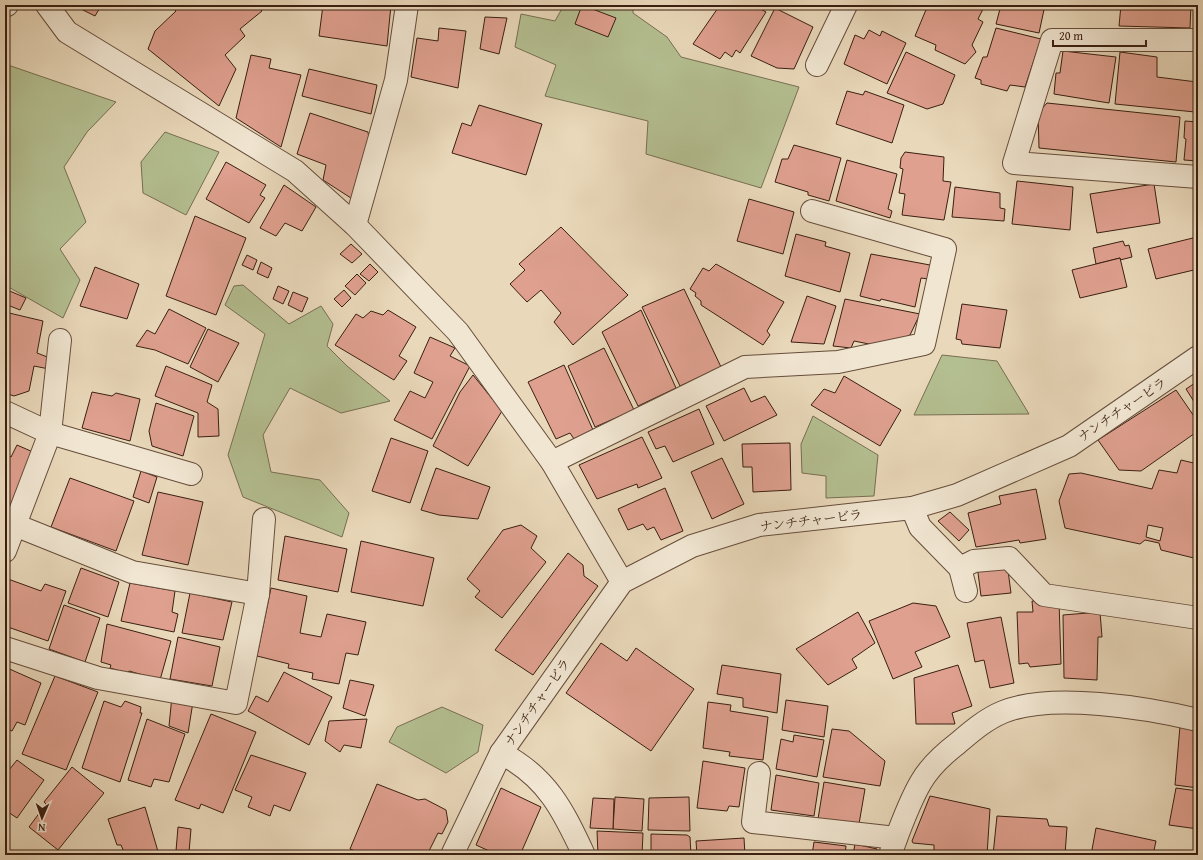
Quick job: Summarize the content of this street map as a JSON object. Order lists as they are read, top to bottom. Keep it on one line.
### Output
{"streets":{"street":["ナンチチャービラ"]},"scale_bar":"20 m","north":"bottom"}
